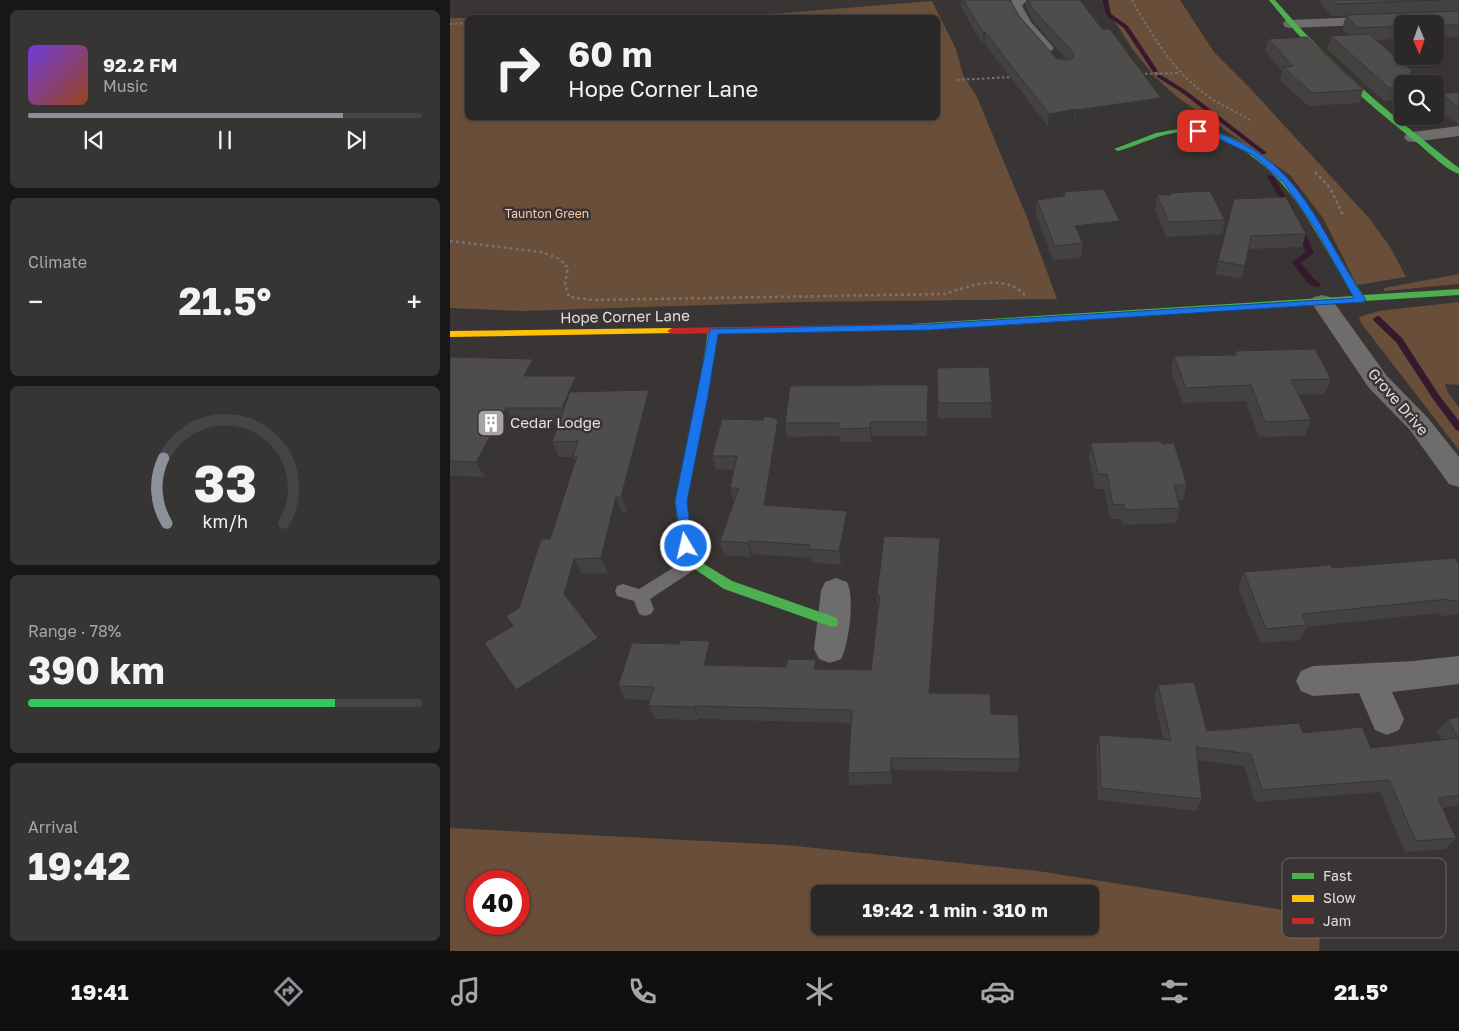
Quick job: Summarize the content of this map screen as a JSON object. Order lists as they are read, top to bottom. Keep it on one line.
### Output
{"streets":{"street":["Hope Corner Lane","Grove Drive"]},"crossings":[["Hope Corner Lane","Grove Drive"]],"parks":["Taunton Green"],"places":{"building":["Cedar Lodge"]},"legend":["Fast","Slow","Jam"],"north":"bottom","page":{"turn":["60 m","Hope Corner Lane"],"song":["92.2 FM","Music"],"tile":["Climate",["Range · 78%","390 km"],["Arrival","19:42"]],"heat":["−","21.5°","+"],"limit":"40","trip":"19:42 · 1 min · 310 m","tabs":["19:41","21.5°"],"gauge":["33","km/h"]}}
